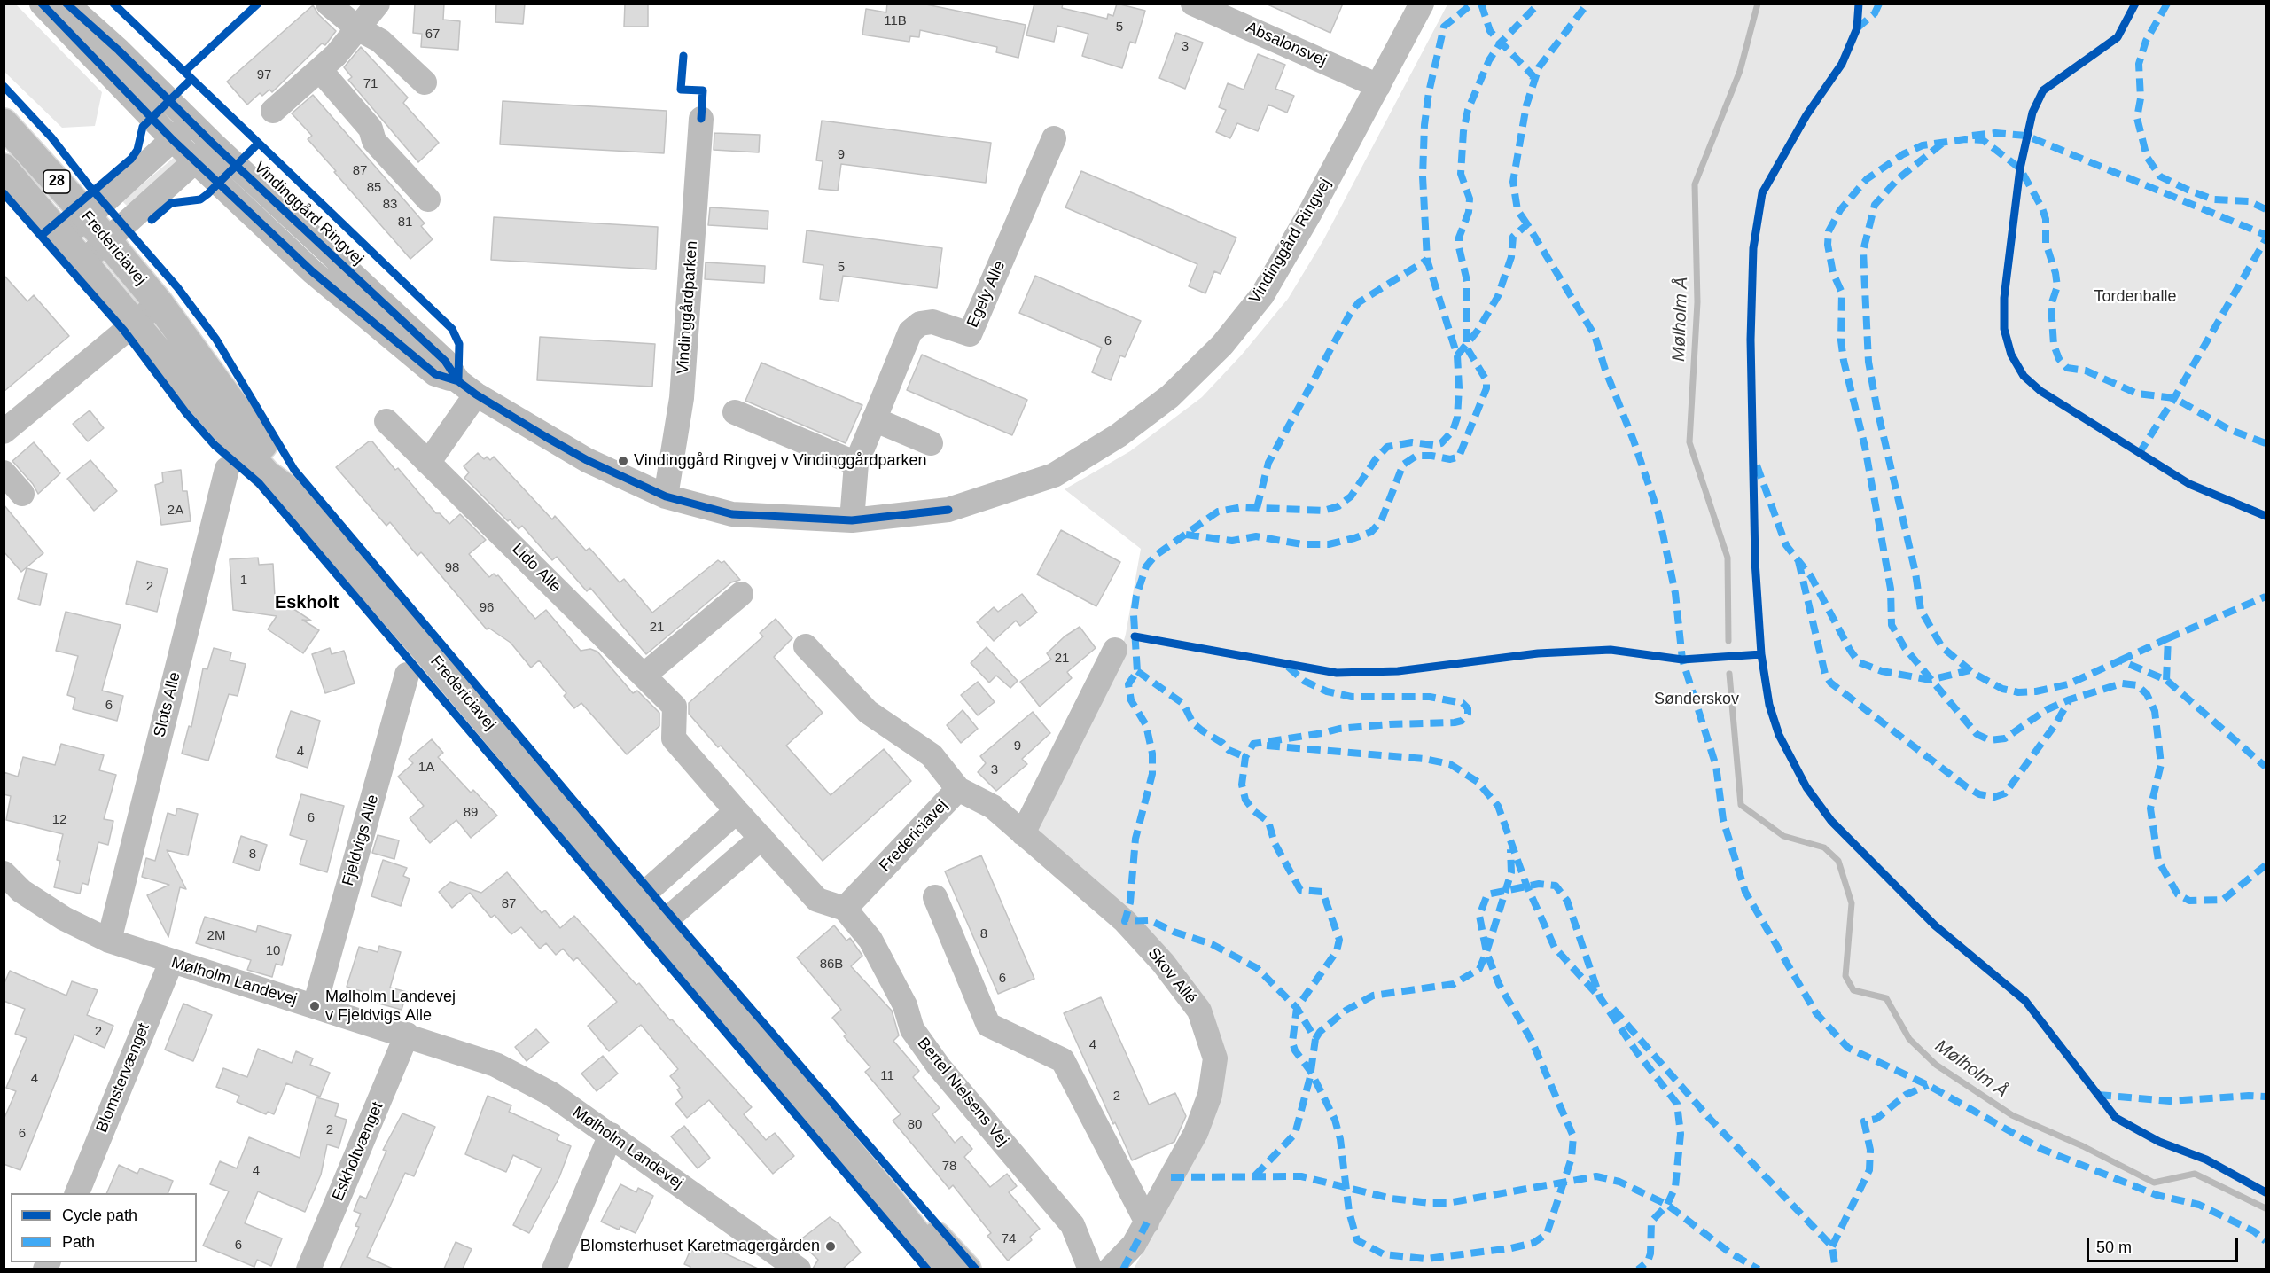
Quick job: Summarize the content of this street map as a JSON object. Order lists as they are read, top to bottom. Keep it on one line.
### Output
{"streets":{"main road":["28","Fredericiavej"],"street":["Absalonsvej","Vindinggård Ringvej","Egely Alle","Vindinggårdparken","Lido Alle","Slots Alle","Fjeldvigs Alle","Skov Allé","Mølholm Landevej","Blomstervænget","Bertel Nielsens Vej","Eskholtvænget"]},"crossings":[["Absalonsvej","Vindinggård Ringvej"],["Vindinggård Ringvej","Egely Alle"],["Vindinggård Ringvej","Vindinggårdparken"],["Fredericiavej","Skov Allé"],["Fredericiavej","Bertel Nielsens Vej"],["Slots Alle","Mølholm Landevej"],["Fjeldvigs Alle","Mølholm Landevej"],["Mølholm Landevej","Blomstervænget"],["Mølholm Landevej","Eskholtvænget"]],"districts":["Eskholt"],"water":["Mølholm Å"],"parks":["Tordenballe","Sønderskov"],"places":["Vindinggård Ringvej v Vindinggårdparken","Mølholm Landevej v Fjeldvigs Alle","Blomsterhuset Karetmagergården"],"house_numbers":["11B","5","67","3","97","71","9","87","85","83","81","5","6","2A","98","1","2","96","21","21","6","9","4","1A","3","89","6","12","8","87","8","2M","10","86B","6","2","4","11","4","2","80","2","6","78","4","74","6"],"legend":["Cycle path","Path"],"scale_bar":"50 m"}
